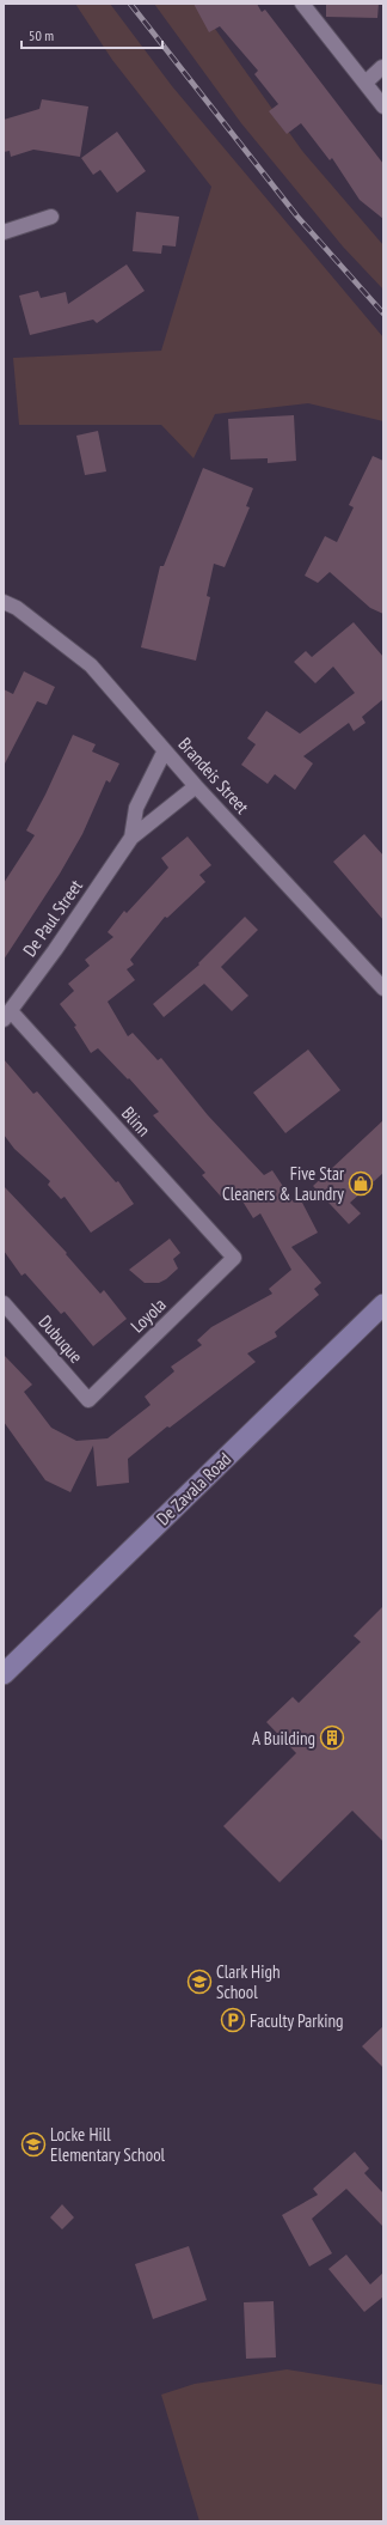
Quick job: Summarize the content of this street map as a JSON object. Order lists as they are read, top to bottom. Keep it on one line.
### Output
{"streets":{"main road":["De Zavala Road"],"street":["Brandeis Street","De Paul Street","Blinn","Loyola","Dubuque"]},"crossings":[["Brandeis Street","De Paul Street"],["De Paul Street","Blinn"],["Blinn","Loyola"],["Loyola","Dubuque"]],"places":{"shop":["Five Star Cleaners & Laundry"],"building":["A Building"],"school or university":["Clark High School","Locke Hill Elementary School"],"parking":["Faculty Parking"]},"scale_bar":"50 m"}
